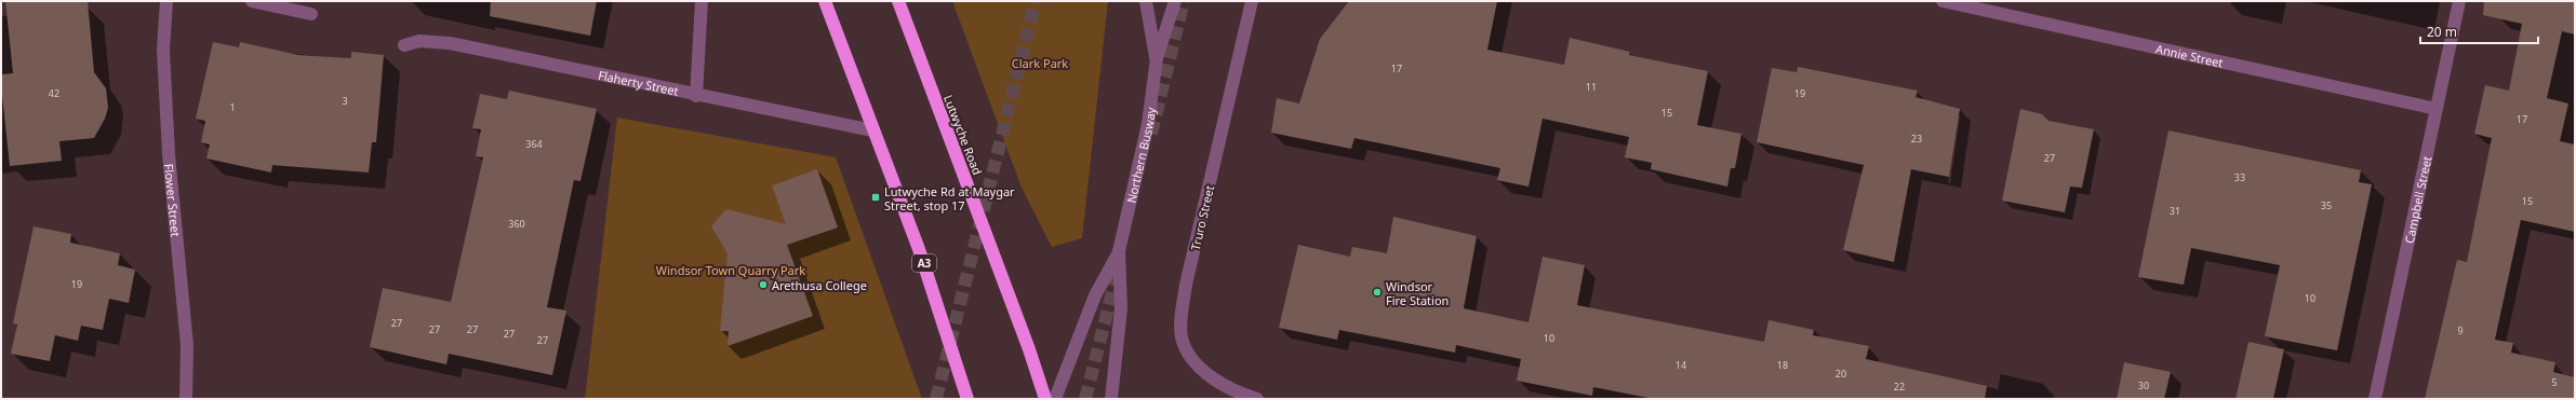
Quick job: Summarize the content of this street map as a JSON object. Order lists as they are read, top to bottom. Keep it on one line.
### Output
{"streets":{"highway":["Lutwyche Road","A3"],"street":["Annie Street","Flaherty Street","Northern Busway","Flower Street","Campbell Street","Truro Street"]},"crossings":[["Annie Street","Campbell Street"],["Flaherty Street","A3"]],"parks":["Clark Park","Windsor Town Quarry Park"],"places":{"transit":["Lutwyche Rd at Maygar Street, stop 17"],"other":["Arethusa College","Windsor Fire Station"]},"house_numbers":["17","11","42","19","3","1","15","17","23","364","27","33","15","35","31","360","19","10","27","27","27","9","27","10","27","14","18","20","5","30","22"],"scale_bar":"20 m"}
